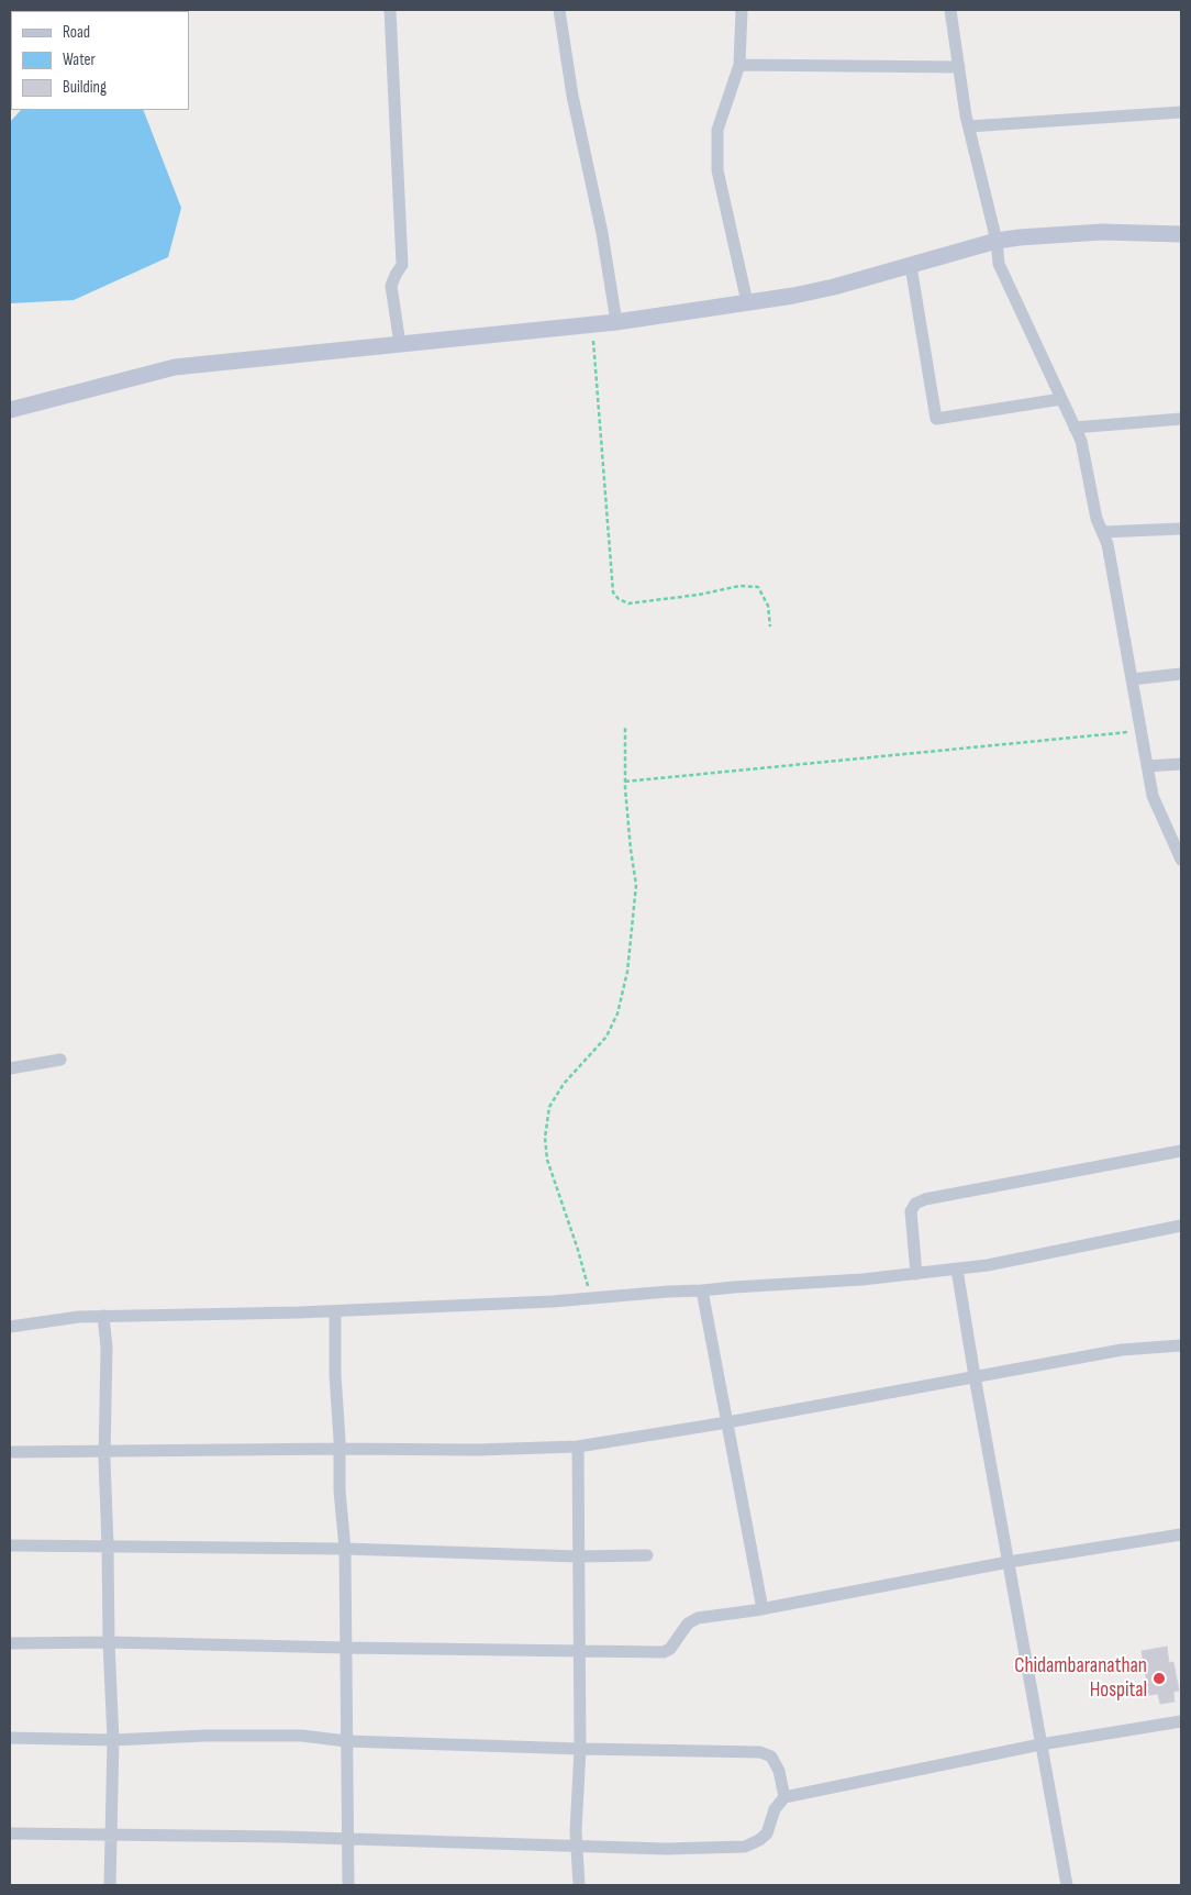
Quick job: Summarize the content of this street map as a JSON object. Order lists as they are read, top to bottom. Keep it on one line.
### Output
{"places":["Chidambaranathan Hospital"],"legend":["Road","Water","Building"]}
